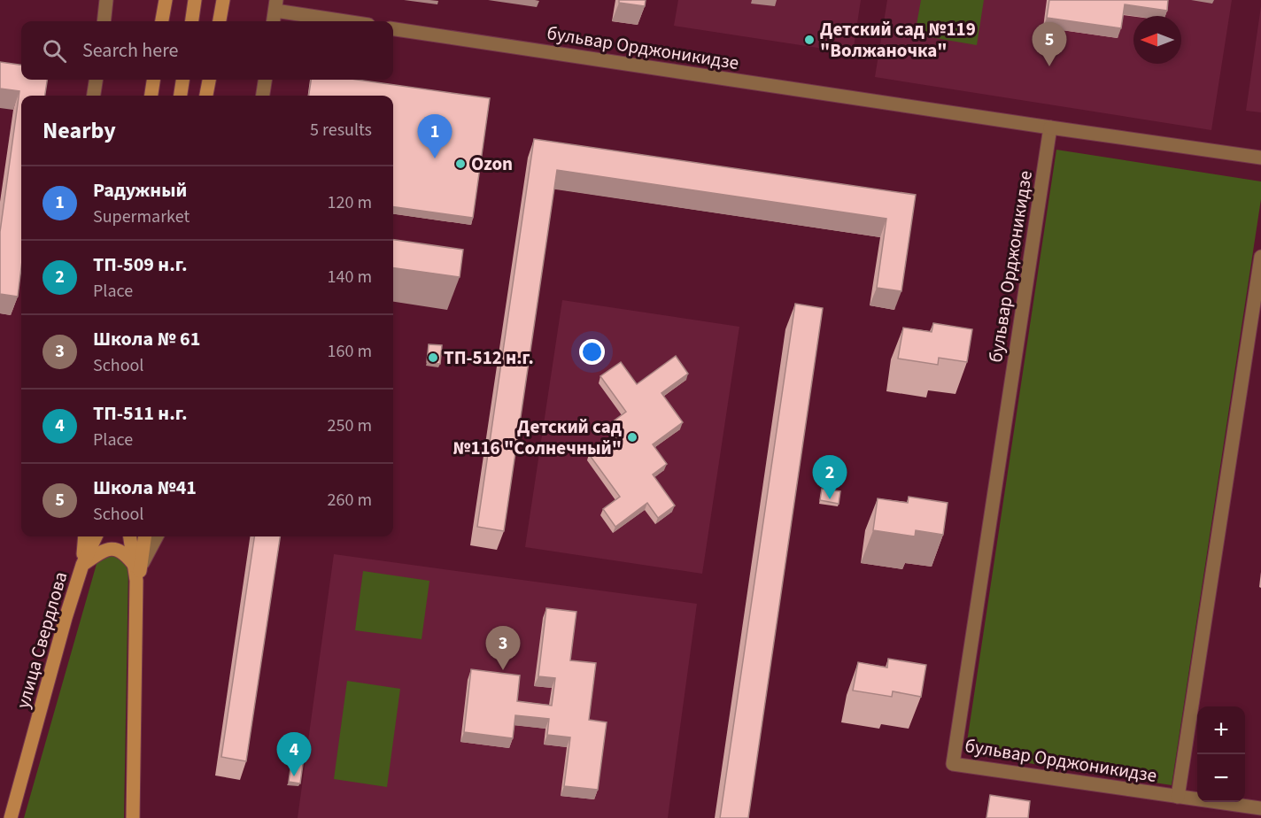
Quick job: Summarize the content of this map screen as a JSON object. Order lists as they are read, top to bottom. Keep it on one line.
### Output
{"streets":{"main road":["улица Свердлова"],"street":["бульвар Орджоникидзе"]},"places":["Детский сад №119 \"Волжаночка\"","Ozon","ТП-512 н.г.","Детский сад №116 \"Солнечный\""],"north":"left","page":{"search":"Search here","pins":["5","1","2","3","4"],"heading":["Nearby","5 results"],"list":[{"mark":"1","name":"Радужный","note":"Supermarket","value":"120 m"},{"mark":"2","name":"ТП-509 н.г.","note":"Place","value":"140 m"},{"mark":"3","name":"Школа № 61","note":"School","value":"160 m"},{"mark":"4","name":"ТП-511 н.г.","note":"Place","value":"250 m"},{"mark":"5","name":"Школа №41","note":"School","value":"260 m"}],"map_buttons":["+","−"]}}
